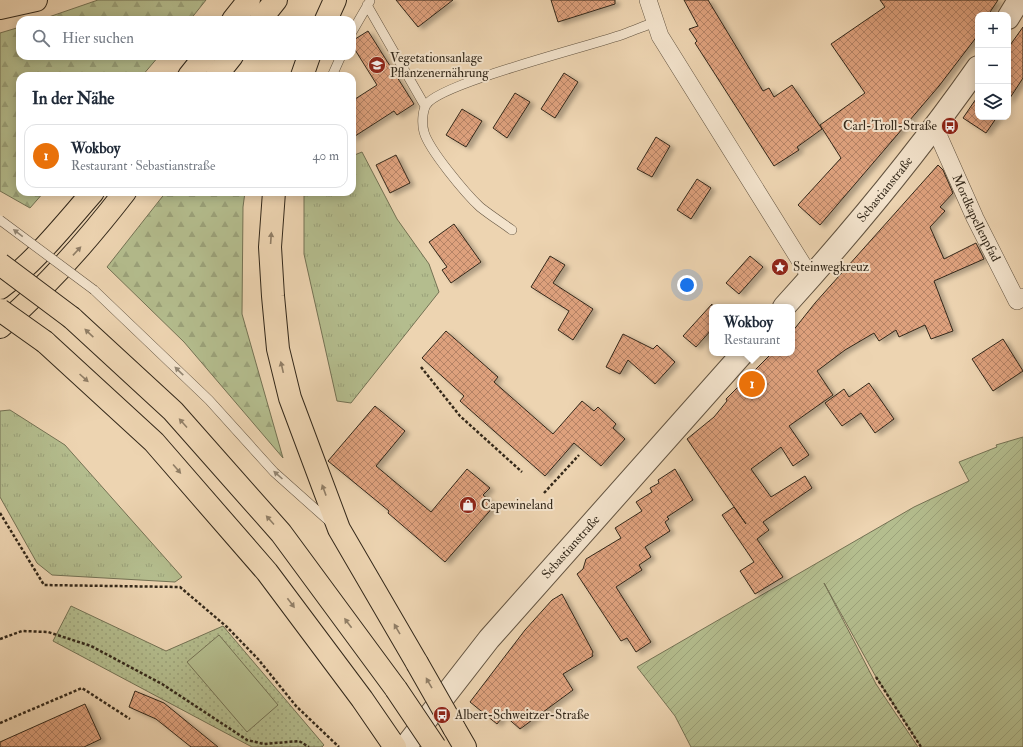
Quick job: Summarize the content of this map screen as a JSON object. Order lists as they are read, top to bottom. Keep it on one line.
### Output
{"streets":{"street":["Sebastianstraße","Mordkapellenpfad"]},"crossings":[["Sebastianstraße","Mordkapellenpfad"]],"places":{"school or university":["Vegetationsanlage Pflanzenernährung"],"bus stop":["Carl-Troll-Straße","Albert-Schweitzer-Straße"],"place":["Steinwegkreuz"],"shop":["Capewineland"]},"page":{"map_buttons":["+","−"],"search":"Hier suchen","heading":"In der Nähe","list":[{"mark":"1","name":"Wokboy","note":"Restaurant · Sebastianstraße","value":"40 m"}],"popup":["Wokboy","Restaurant"],"pins":"1"}}
